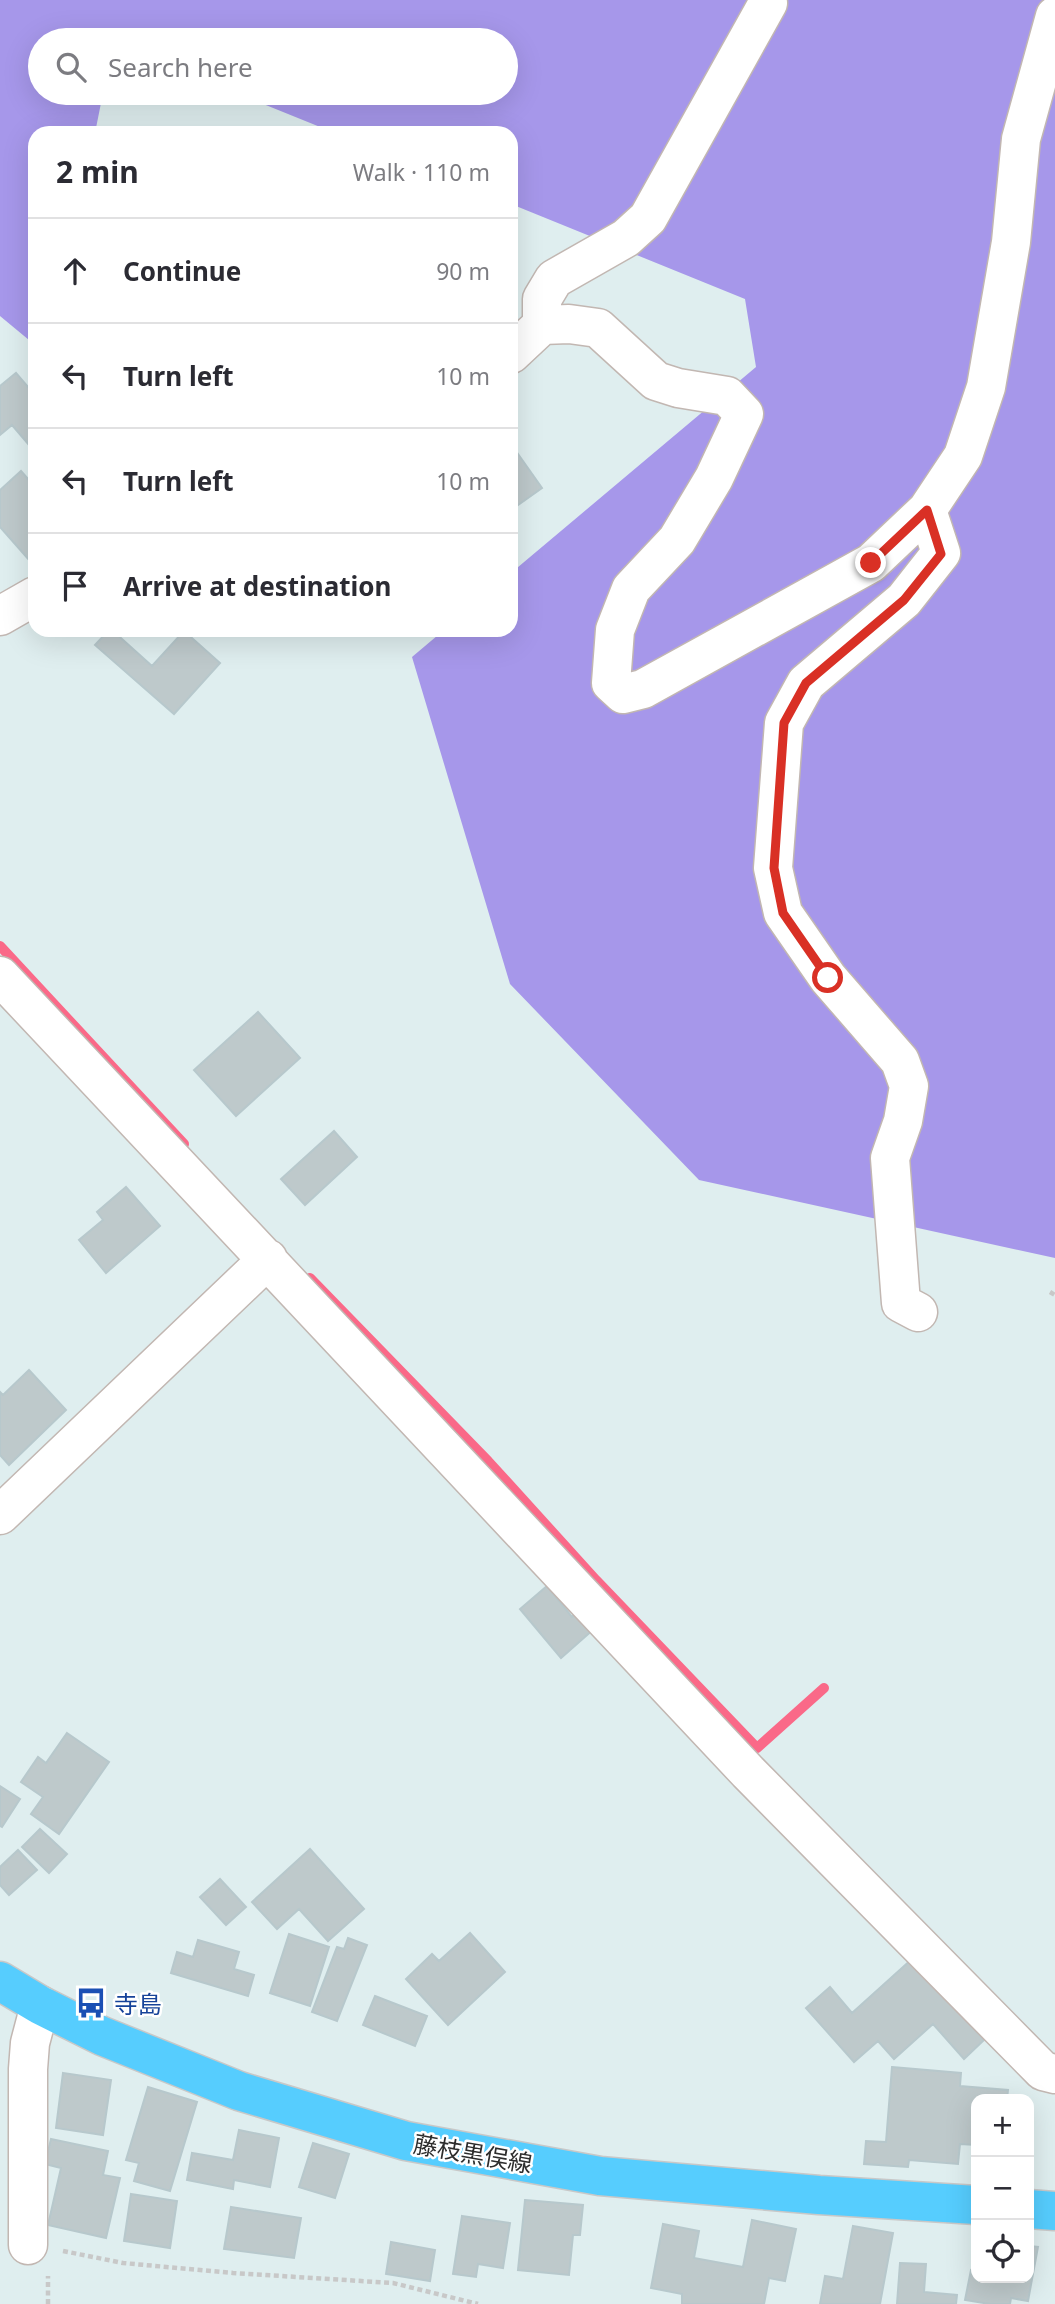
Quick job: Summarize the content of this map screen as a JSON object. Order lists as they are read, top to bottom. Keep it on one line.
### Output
{"streets":{"main road":["藤枝黒俣線"]},"places":{"bus stop":["寺島"]},"page":{"search":"Search here","heading":["2 min","Walk · 110 m"],"list":[["Continue","90 m"],["Turn left","10 m"],["Turn left","10 m"],"Arrive at destination"],"map_buttons":["+","−"]}}
